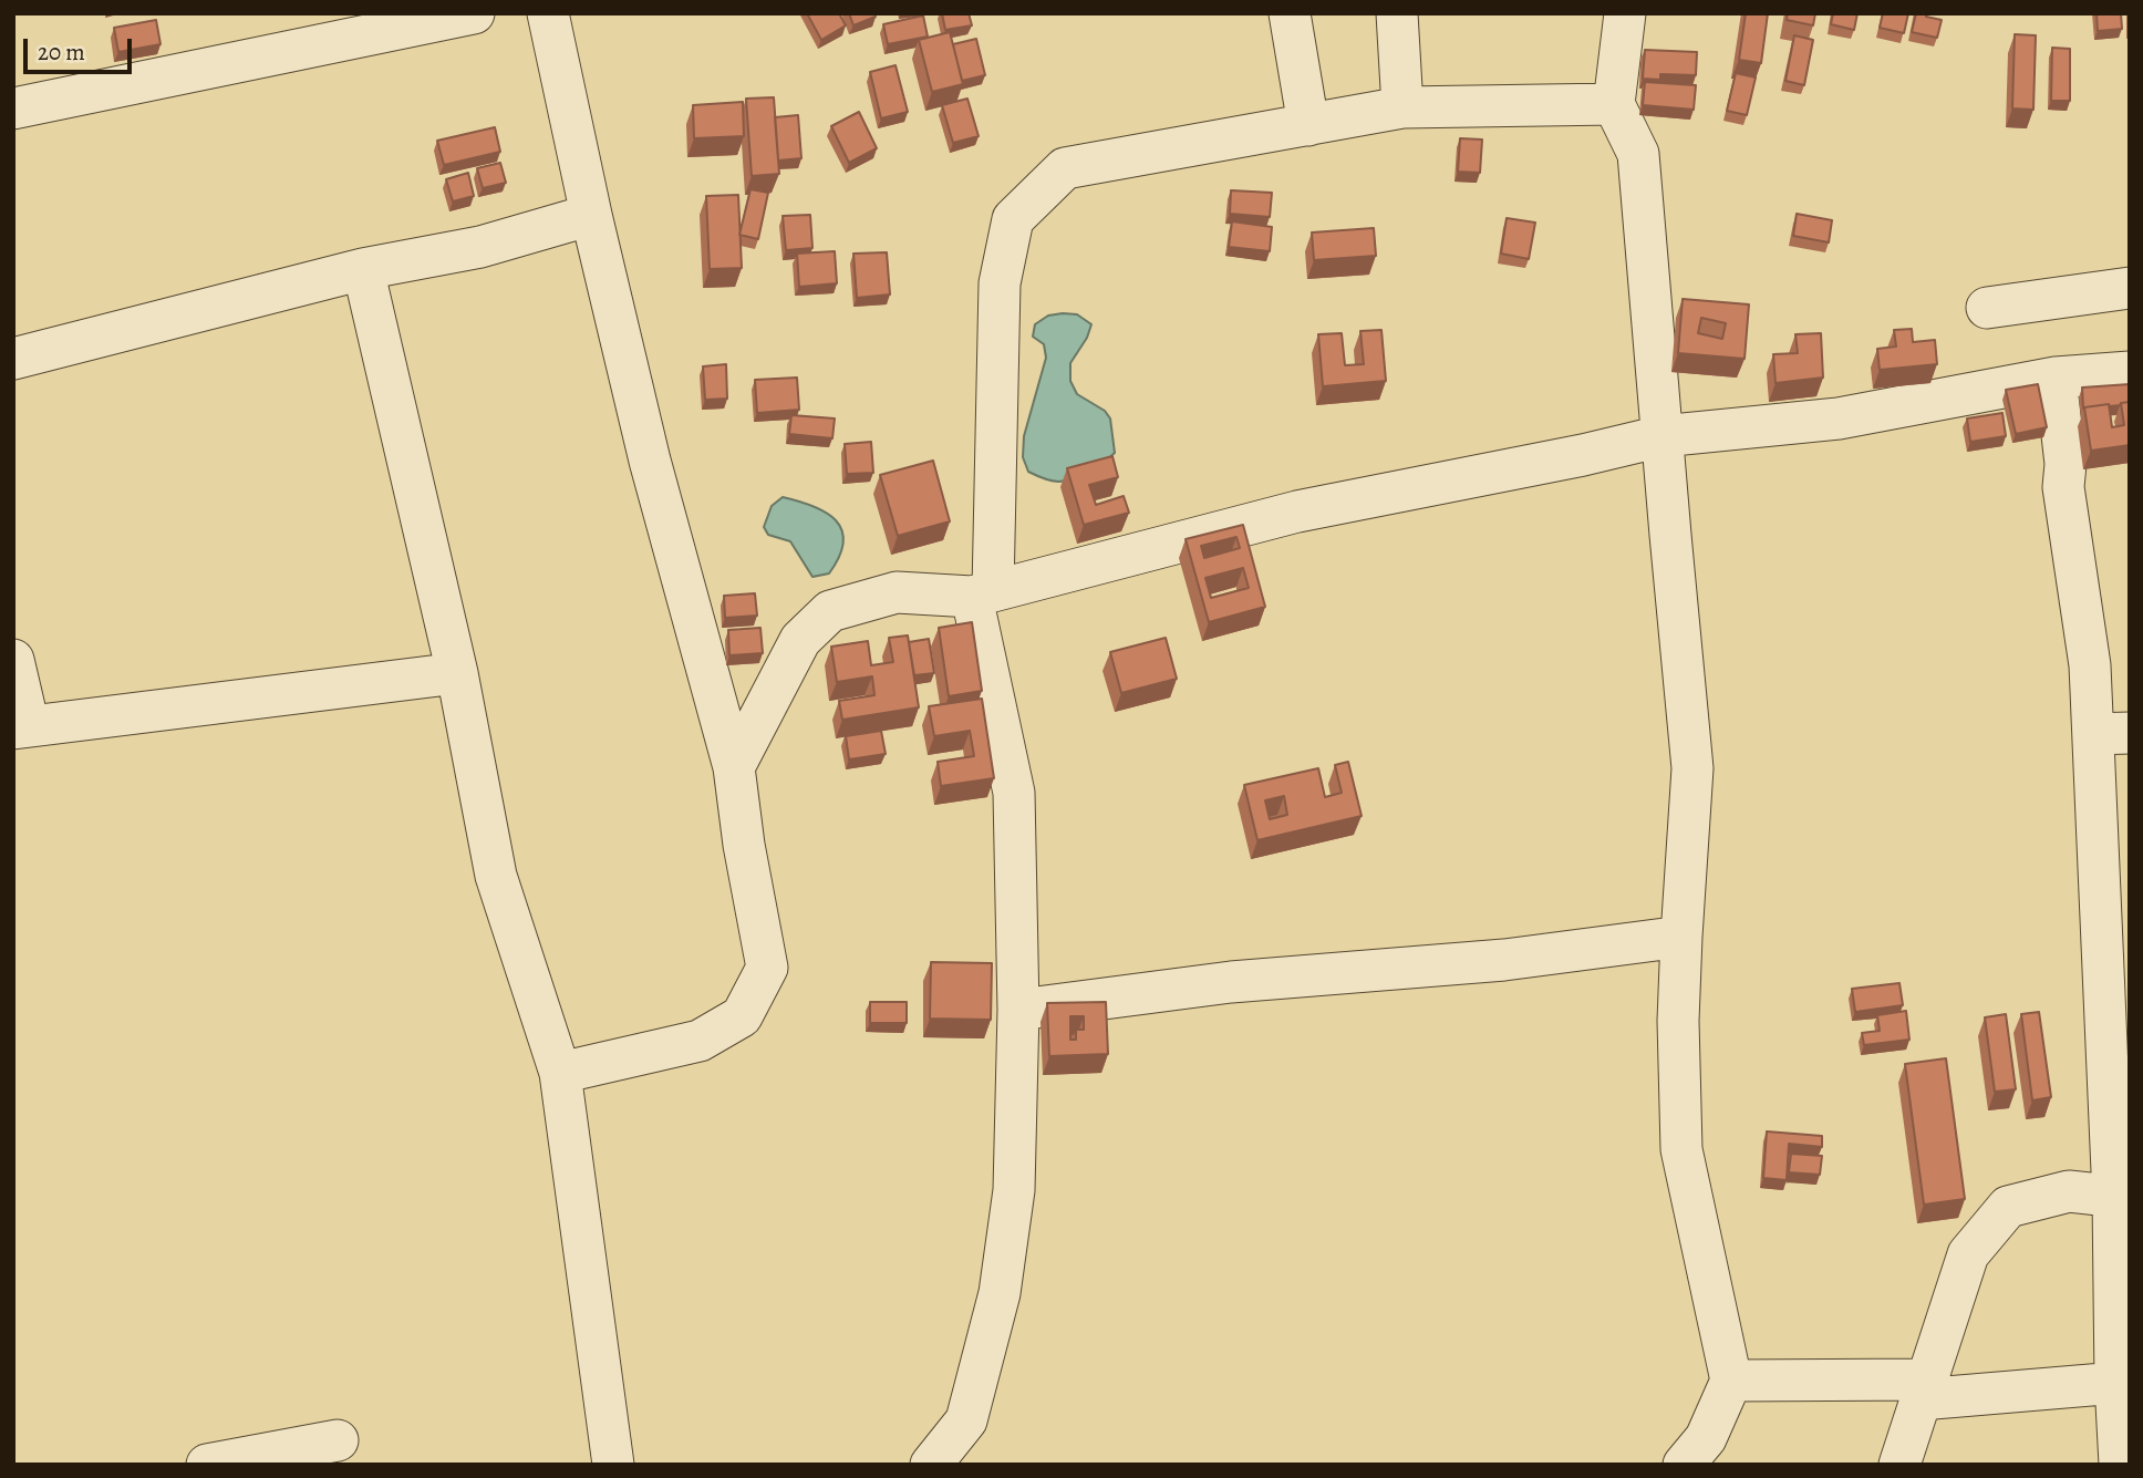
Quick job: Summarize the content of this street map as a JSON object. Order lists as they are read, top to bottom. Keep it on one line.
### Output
{"scale_bar":"20 m"}
